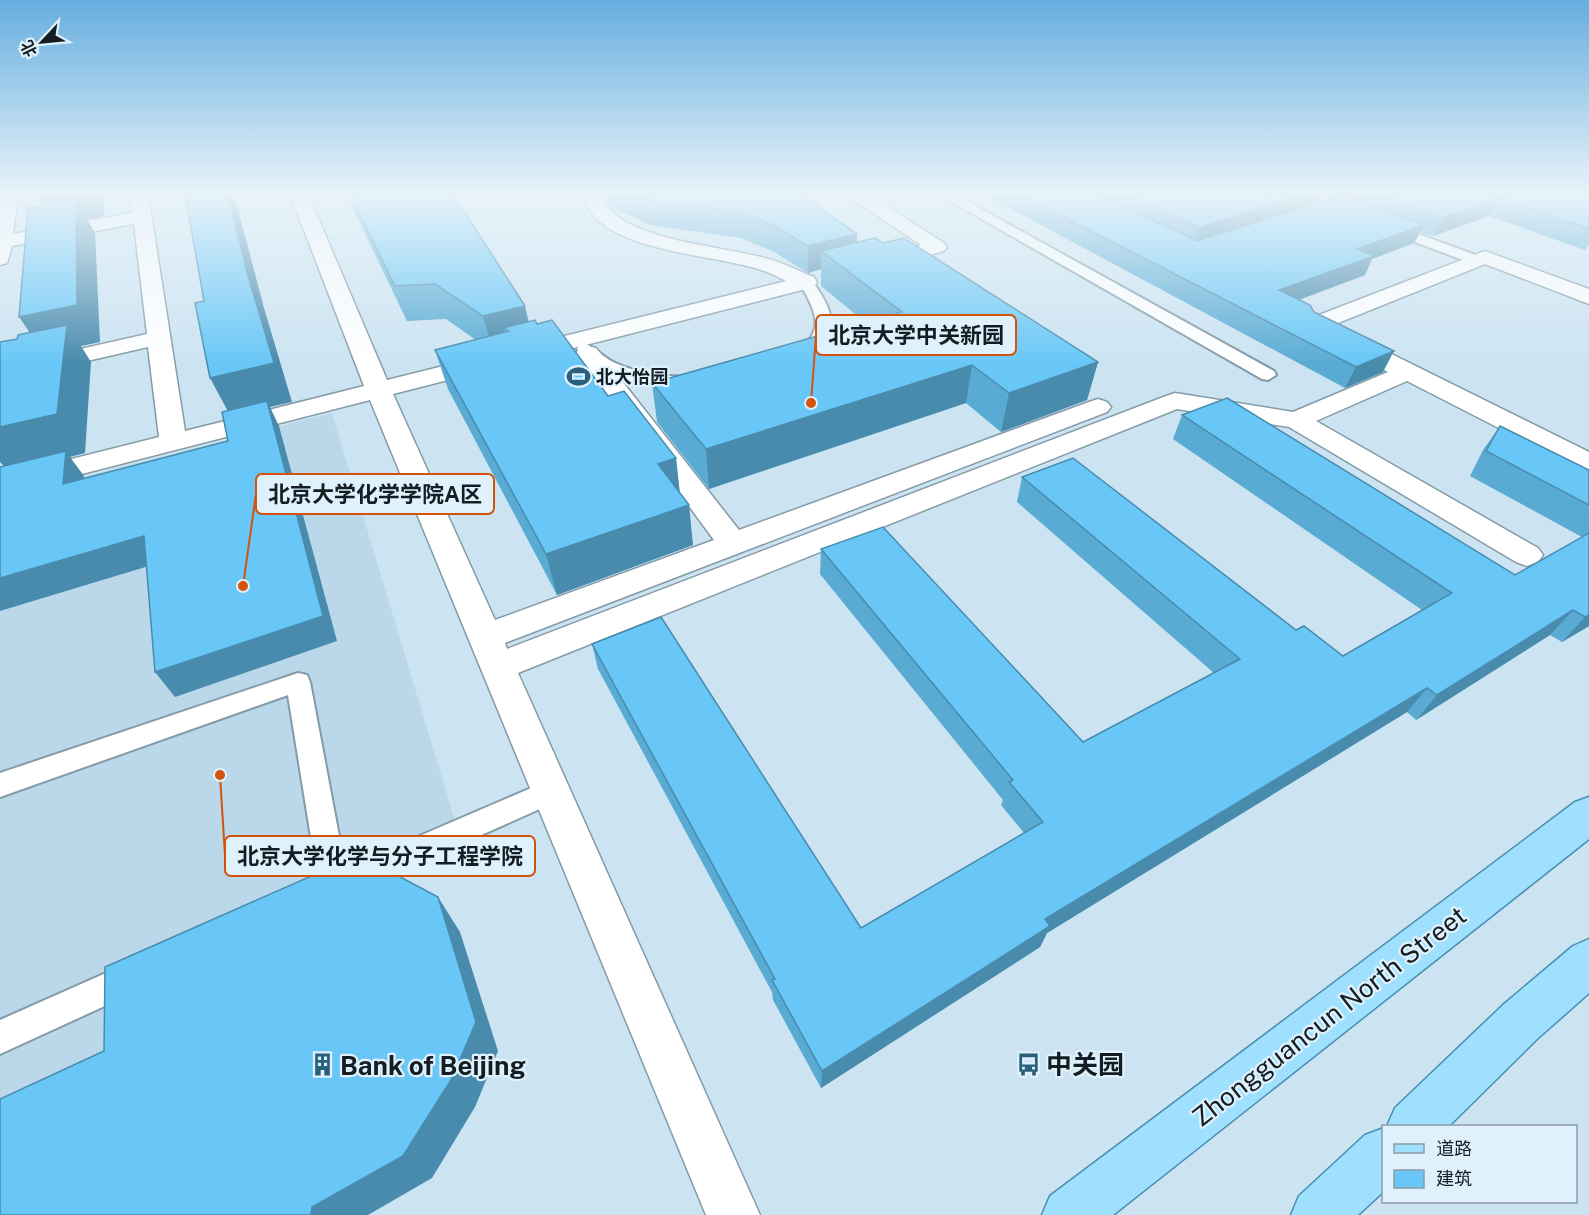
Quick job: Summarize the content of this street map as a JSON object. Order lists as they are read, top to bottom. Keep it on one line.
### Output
{"streets":{"main road":["Zhongguancun North Street"]},"places":{"sports":["北大怡园"],"other":["北京大学中关新园","北京大学化学学院A区","北京大学化学与分子工程学院"],"bus stop":["中关园"],"building":["Bank of Beijing"]},"legend":["道路","建筑"],"north":"bottom left"}
